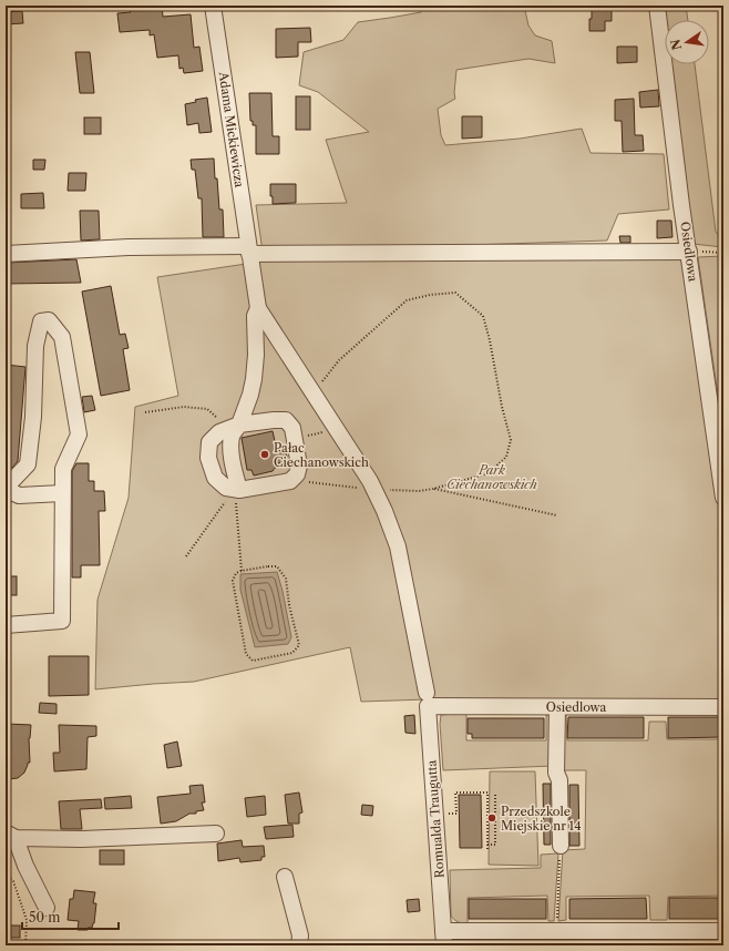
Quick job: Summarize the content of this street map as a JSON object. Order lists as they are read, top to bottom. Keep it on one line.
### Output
{"streets":{"street":["Adama Mickiewicza","Osiedlowa","Romualda Traugutta"]},"crossings":[["Adama Mickiewicza","Romualda Traugutta"],["Osiedlowa","Romualda Traugutta"]],"parks":["Park Ciechanowskich"],"places":["Pałac Ciechanowskich","Przedszkole Miejskie nr 14"],"scale_bar":"50 m","north":"left"}
